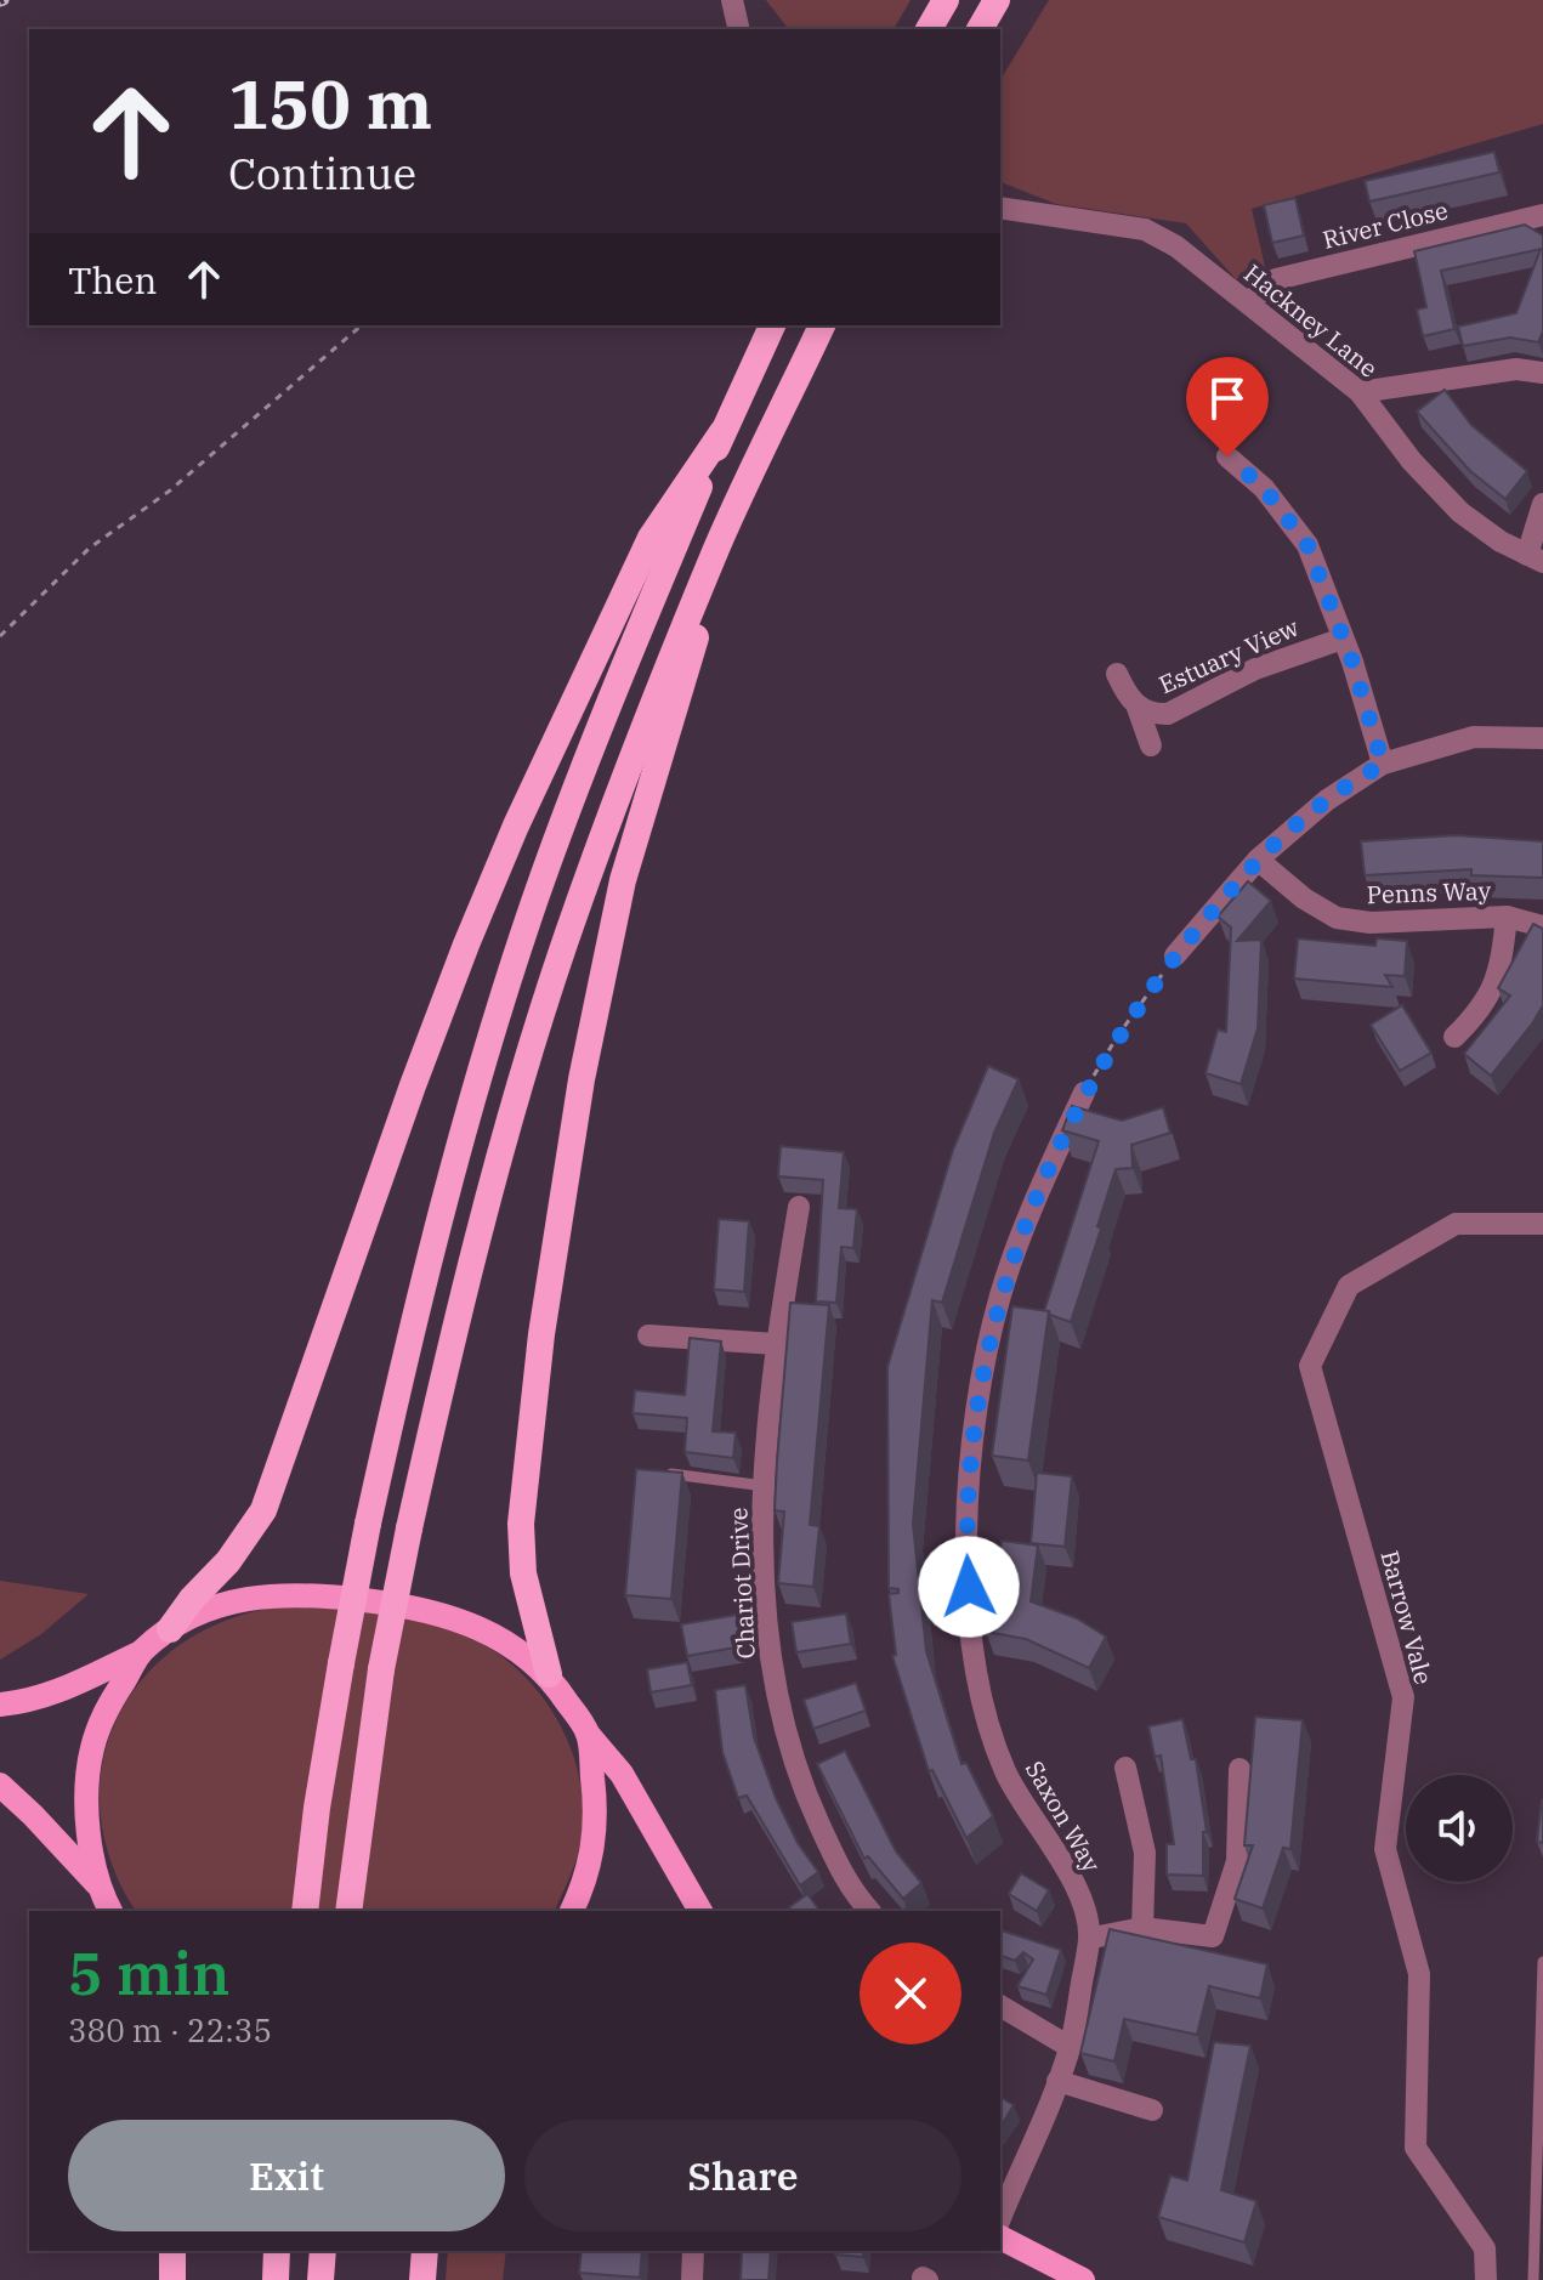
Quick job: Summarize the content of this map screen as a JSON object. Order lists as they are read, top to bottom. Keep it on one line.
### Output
{"streets":{"street":["River Close","Hackney Lane","Estuary View","Penns Way","Chariot Drive","Barrow Vale","Saxon Way"]},"crossings":[["River Close","Hackney Lane"]],"page":{"turn":["150 m","Continue"],"then":"Then","heading":["5 min","380 m · 22:35"],"buttons":["Exit","Share"]}}
